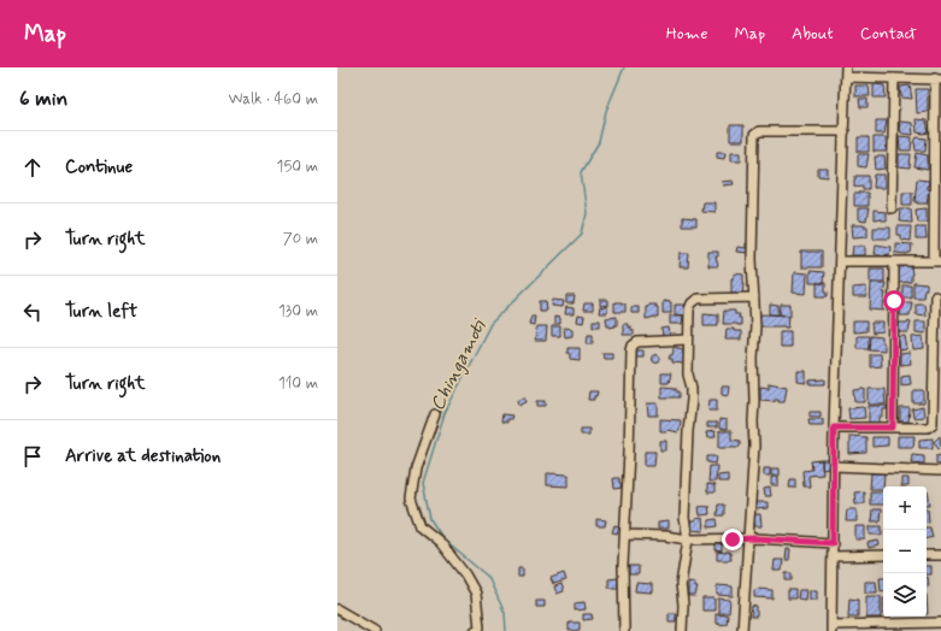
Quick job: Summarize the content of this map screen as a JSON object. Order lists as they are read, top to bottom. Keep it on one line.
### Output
{"water":["Chingamoti"],"page":{"header":"Map","nav":["Home","Map","About","Contact"],"heading":["6 min","Walk · 460 m"],"list":[["Continue","150 m"],["Turn right","70 m"],["Turn left","130 m"],["Turn right","110 m"],"Arrive at destination"],"map_buttons":["+","−"]}}
